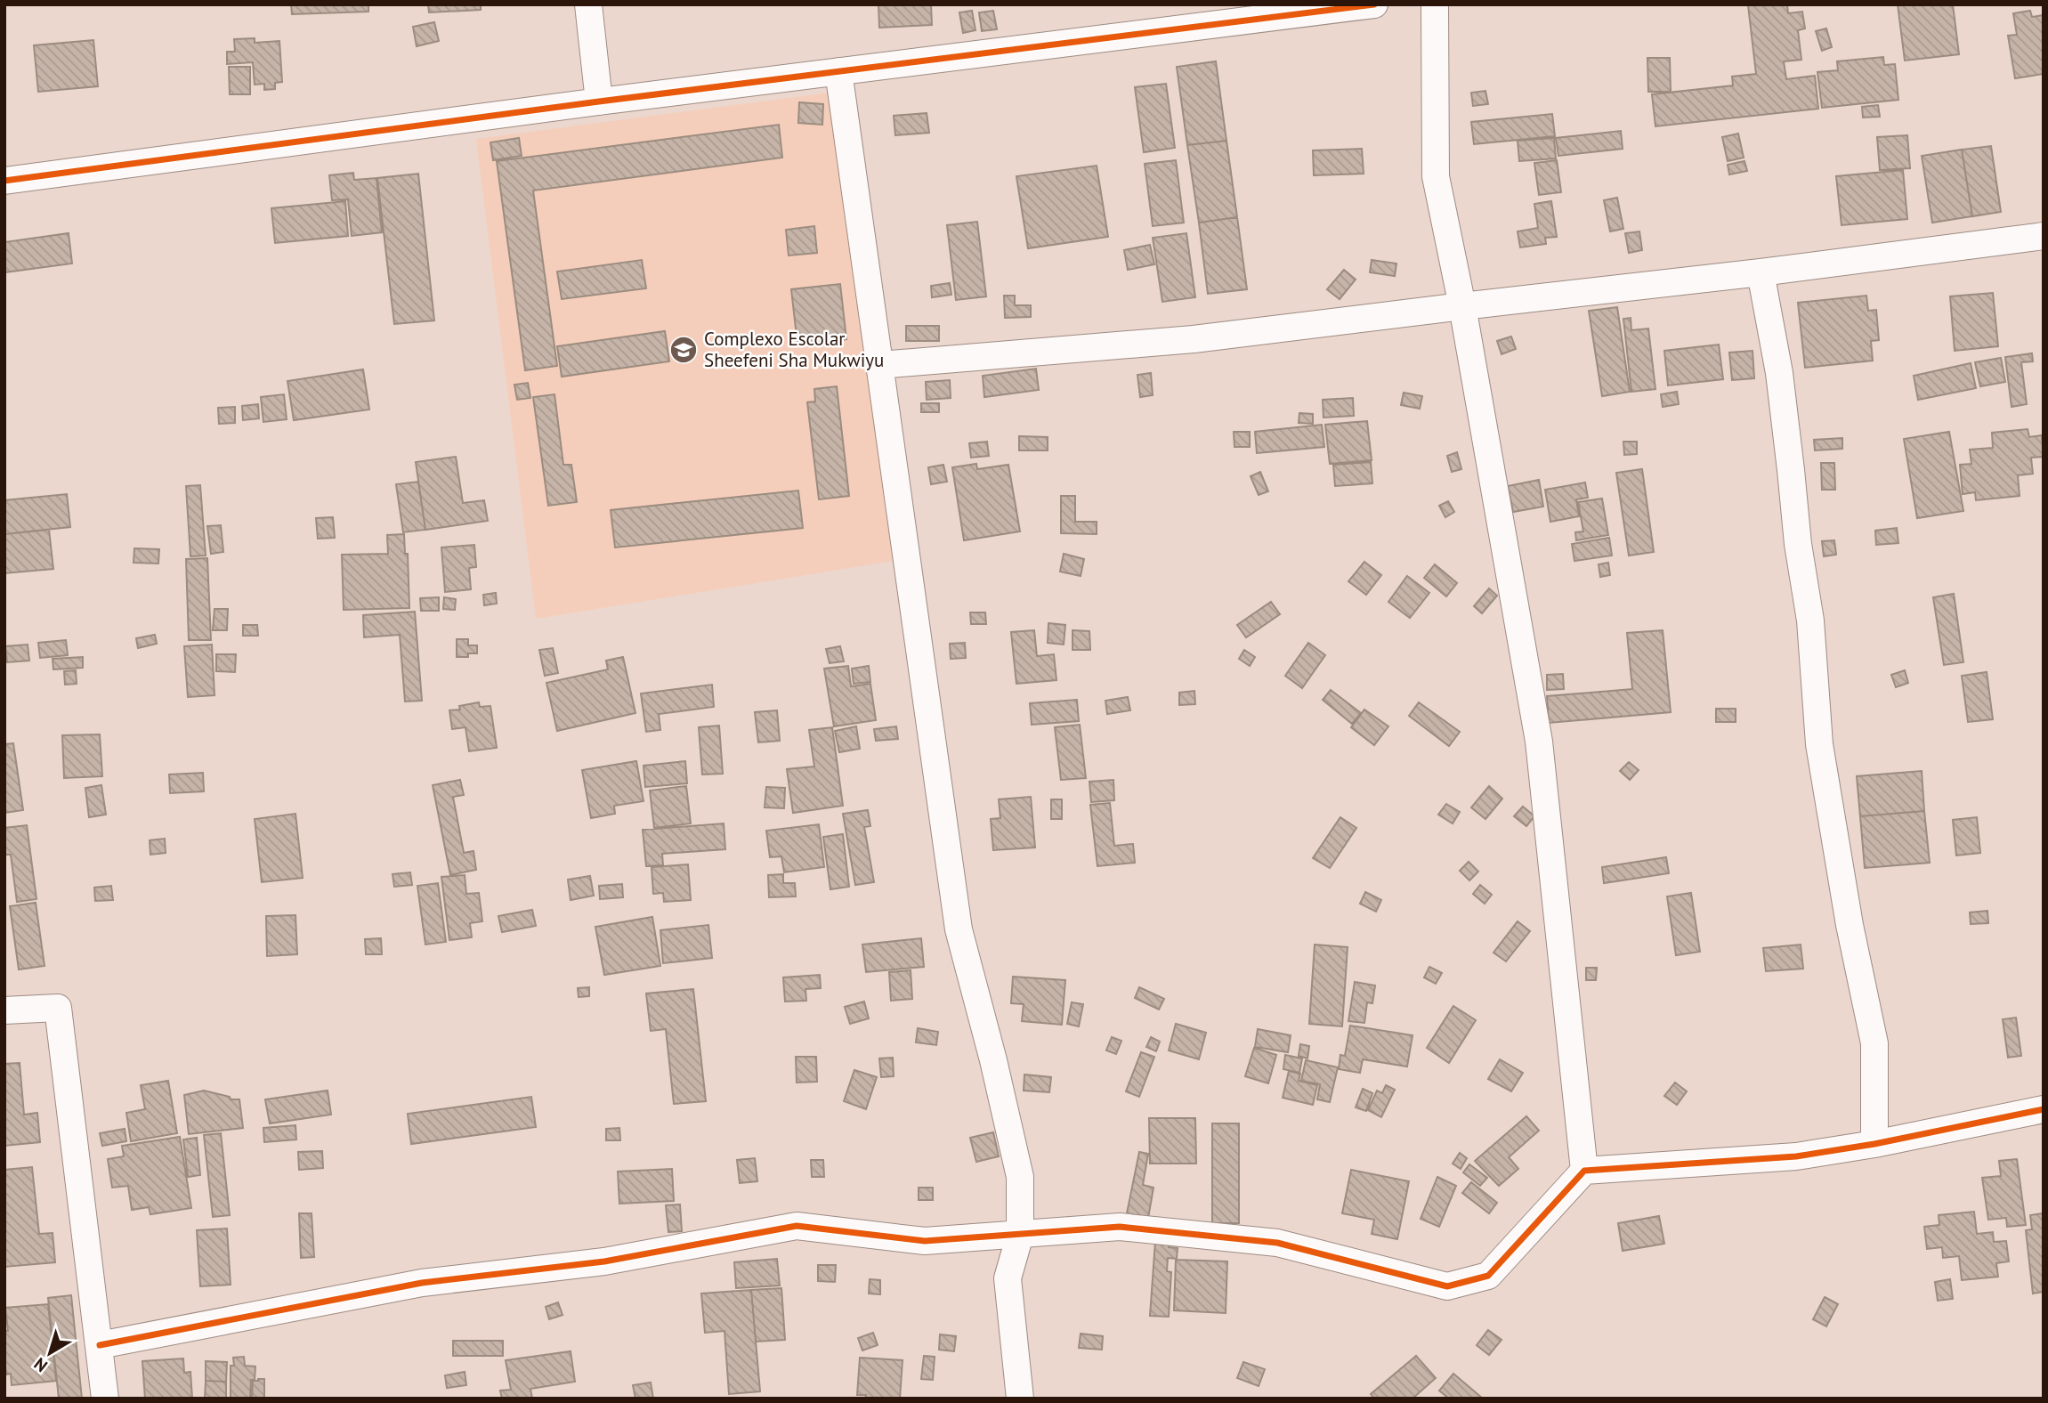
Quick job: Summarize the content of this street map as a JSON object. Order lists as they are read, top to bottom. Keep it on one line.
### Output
{"places":{"school or university":["Complexo Escolar Sheefeni Sha Mukwiyu"]},"north":"bottom left"}
